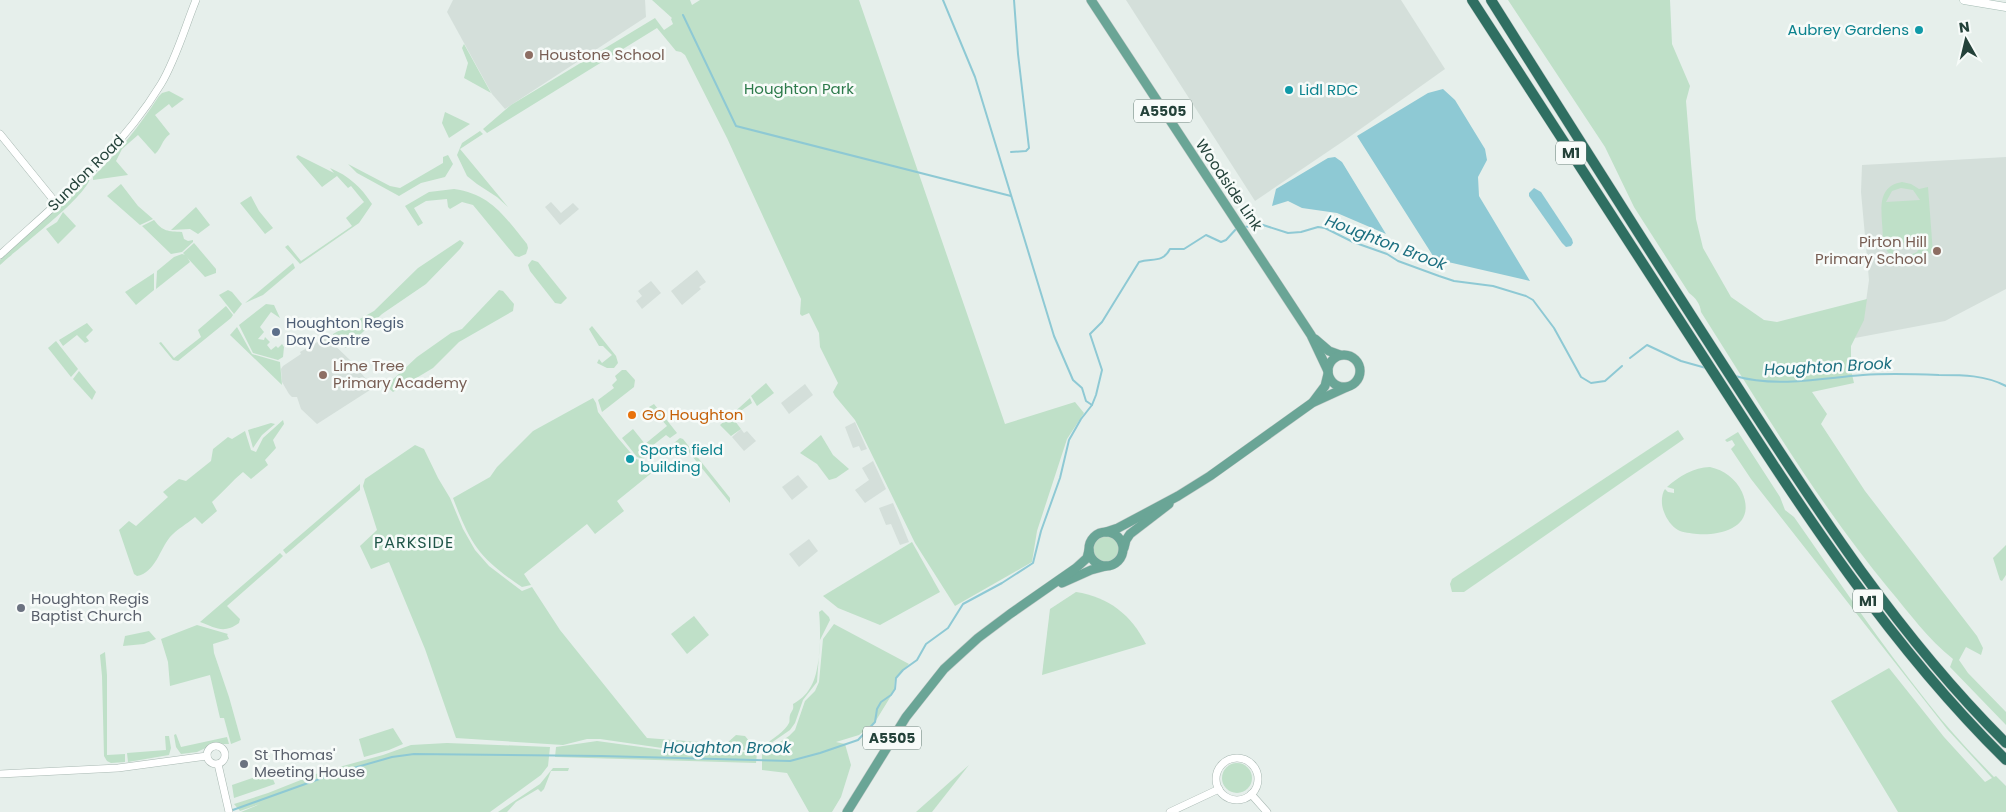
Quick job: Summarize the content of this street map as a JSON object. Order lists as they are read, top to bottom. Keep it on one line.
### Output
{"streets":{"highway":["M1"],"main road":["A5505","Woodside Link"],"street":["Sundon Road"]},"crossings":[["A5505","Woodside Link"]],"districts":["PARKSIDE"],"water":["Houghton Brook"],"parks":["Houghton Park"],"places":["Aubrey Gardens","Houstone School","Lidl RDC","Pirton Hill Primary School","Houghton Regis Day Centre","Lime Tree Primary Academy","GO Houghton","Sports field building","Houghton Regis Baptist Church","St Thomas' Meeting House"],"north":"top"}
